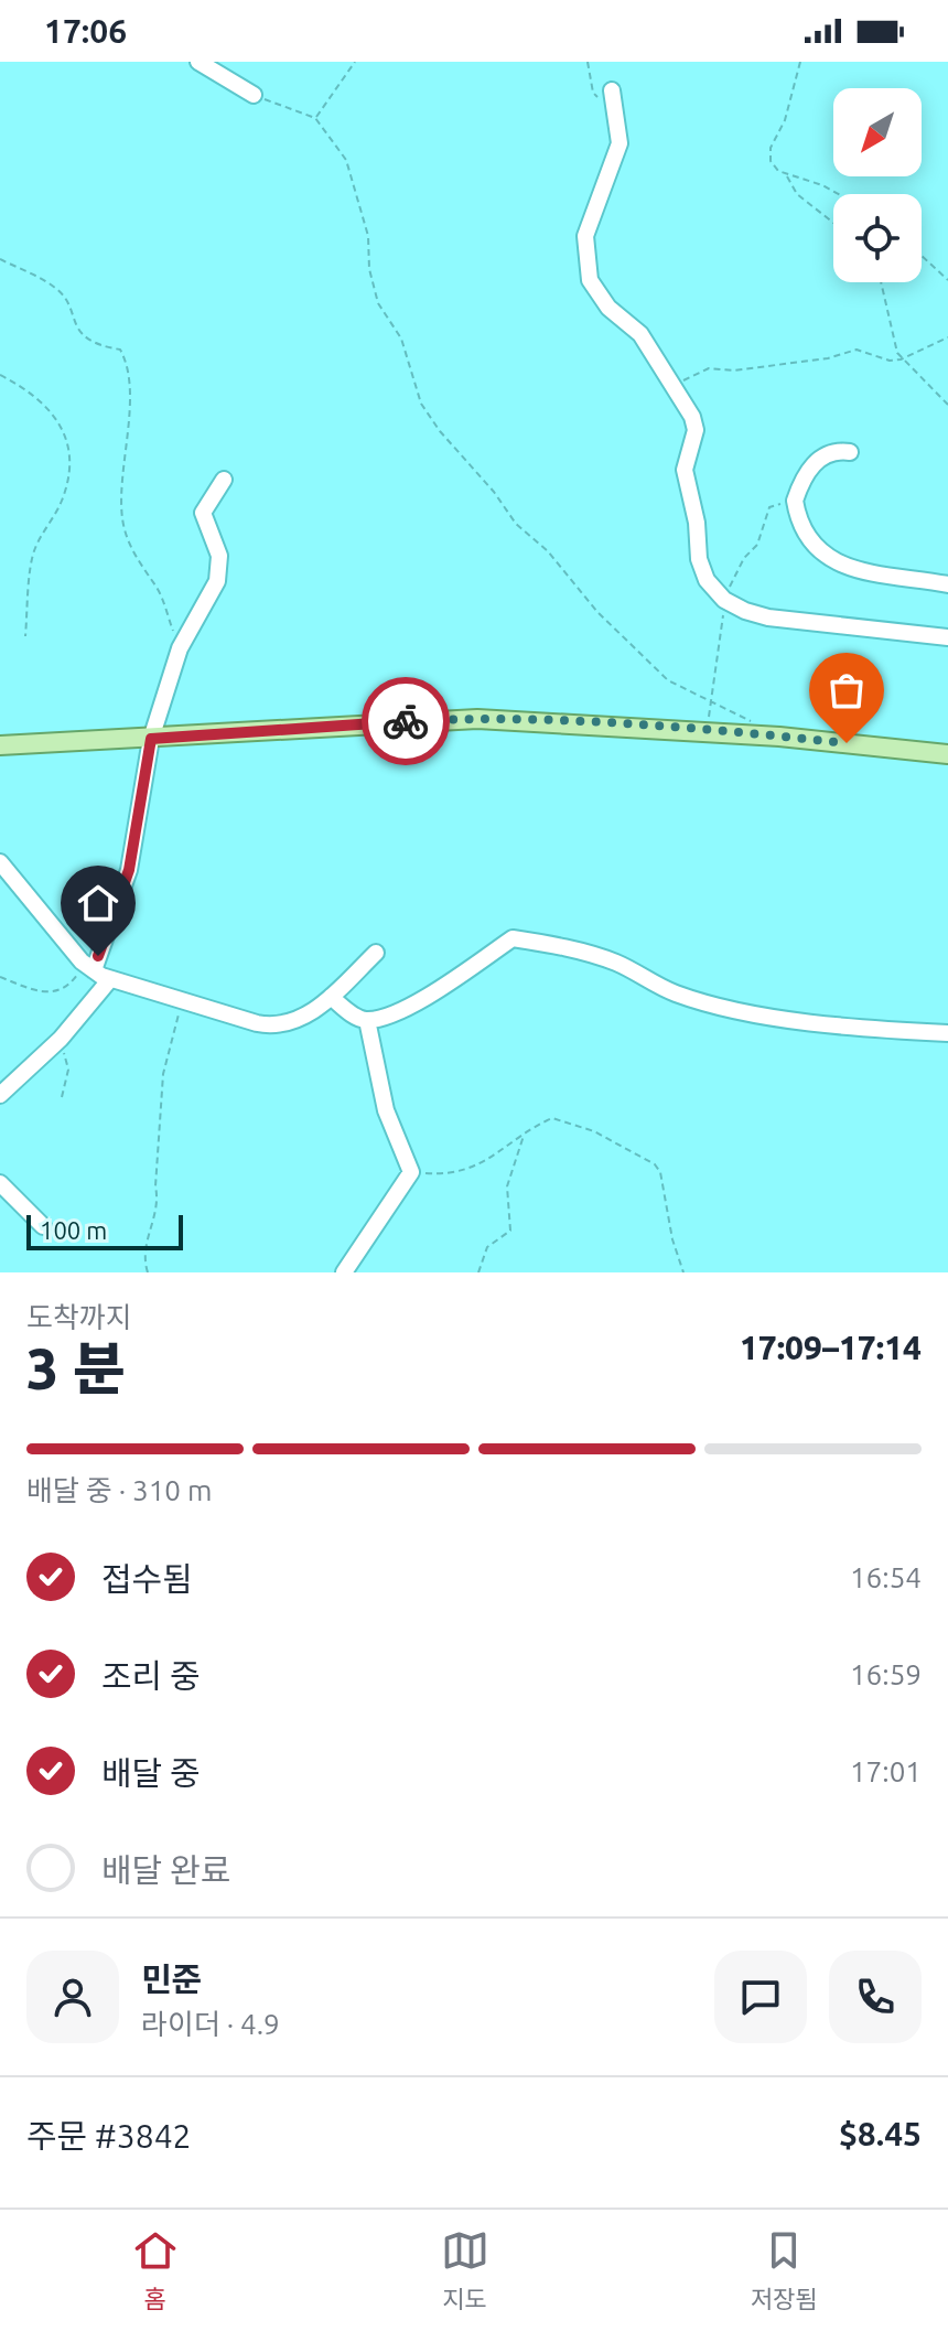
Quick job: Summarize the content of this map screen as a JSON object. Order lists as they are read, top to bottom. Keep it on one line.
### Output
{"scale_bar":"100 m","north":"bottom left","page":{"status":"17:06","scale":"100 m","heading":["3 분","도착까지","17:09–17:14"],"panel":["민준","라이더 · 4.9","주문 #3842","$8.45"],"bar":"배달 중 · 310 m","list":[["접수됨","16:54"],["조리 중","16:59"],["배달 중","17:01"],"배달 완료"],"tabs":["홈","지도","저장됨"]}}
